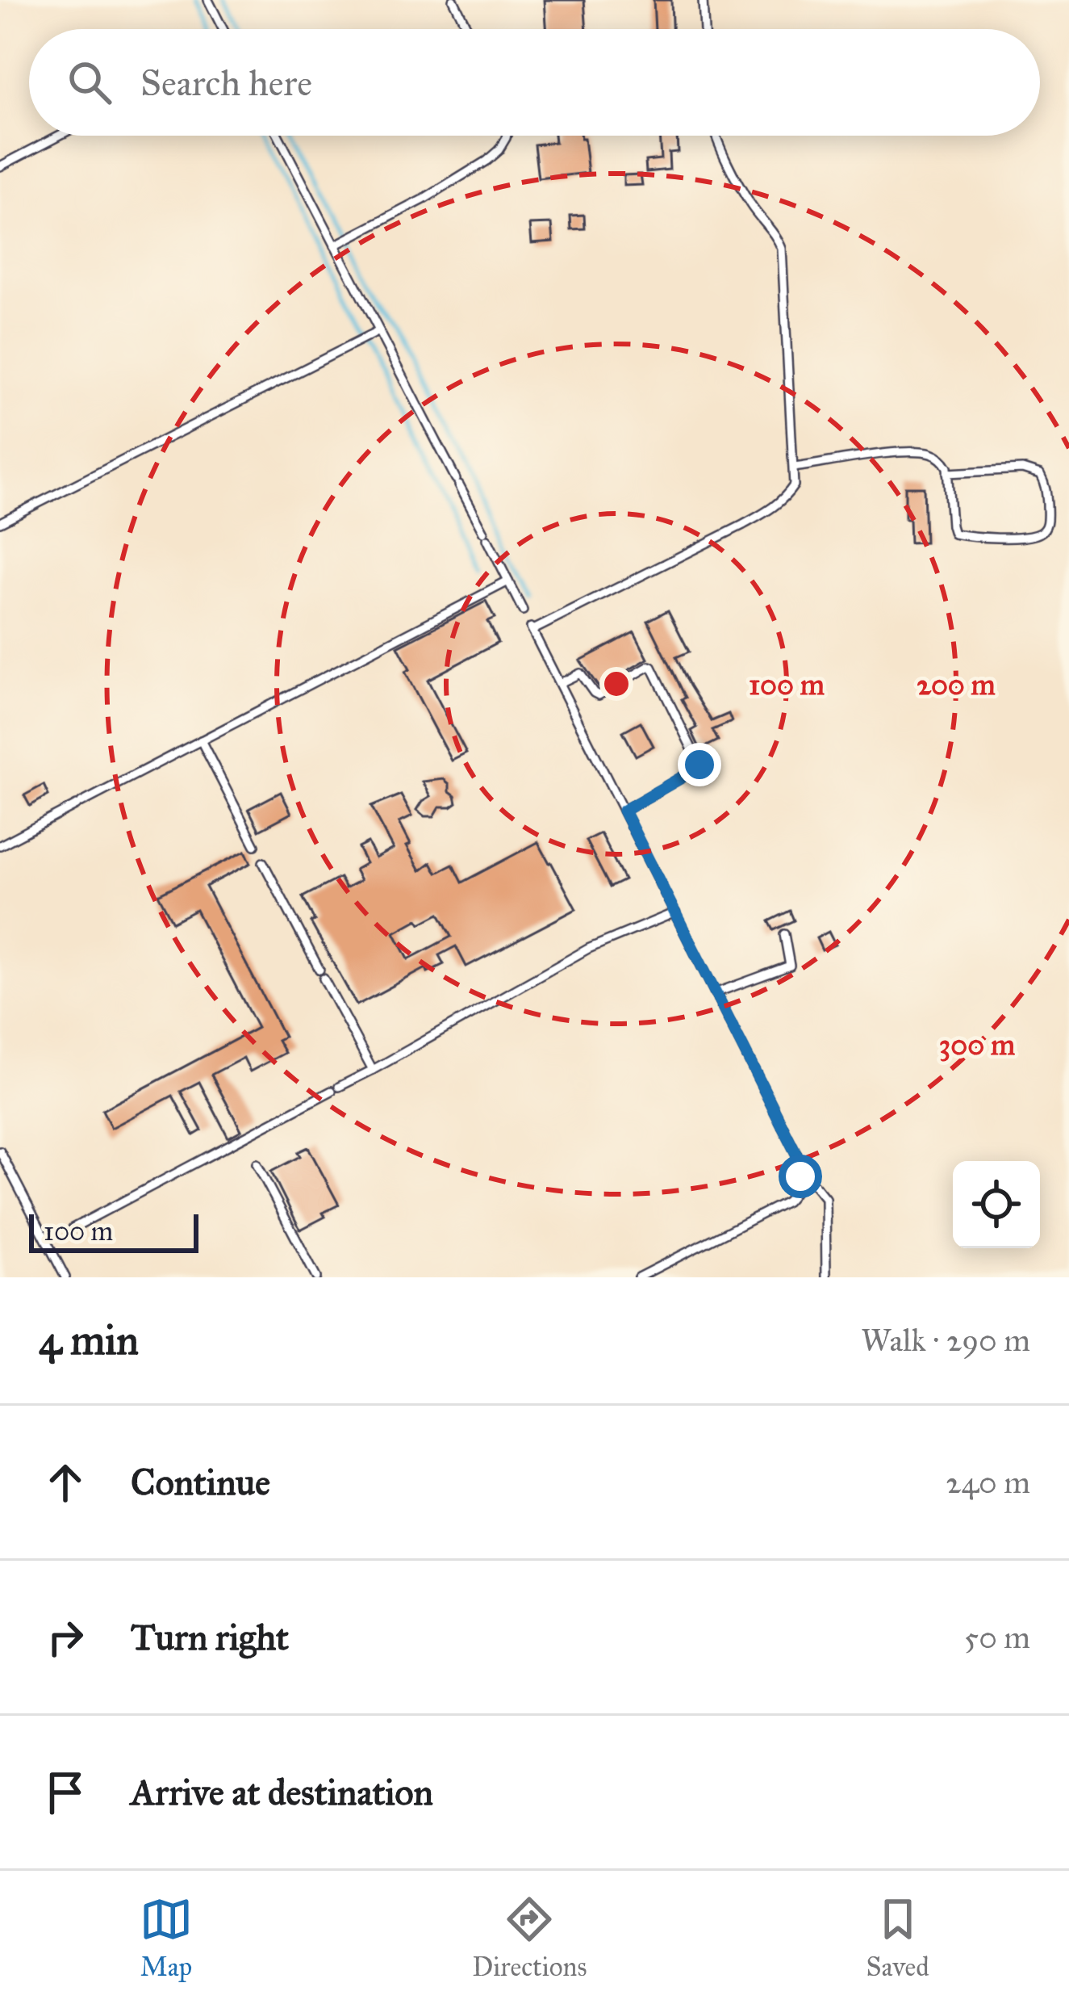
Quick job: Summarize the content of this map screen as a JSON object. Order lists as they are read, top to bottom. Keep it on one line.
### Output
{"scale_bar":"100 m","page":{"search":"Search here","scale":"100 m","heading":["4 min","Walk · 290 m"],"list":[["Continue","240 m"],["Turn right","50 m"],"Arrive at destination"],"nav":["Map","Directions","Saved"]},"rings":["100 m","200 m","300 m"]}
